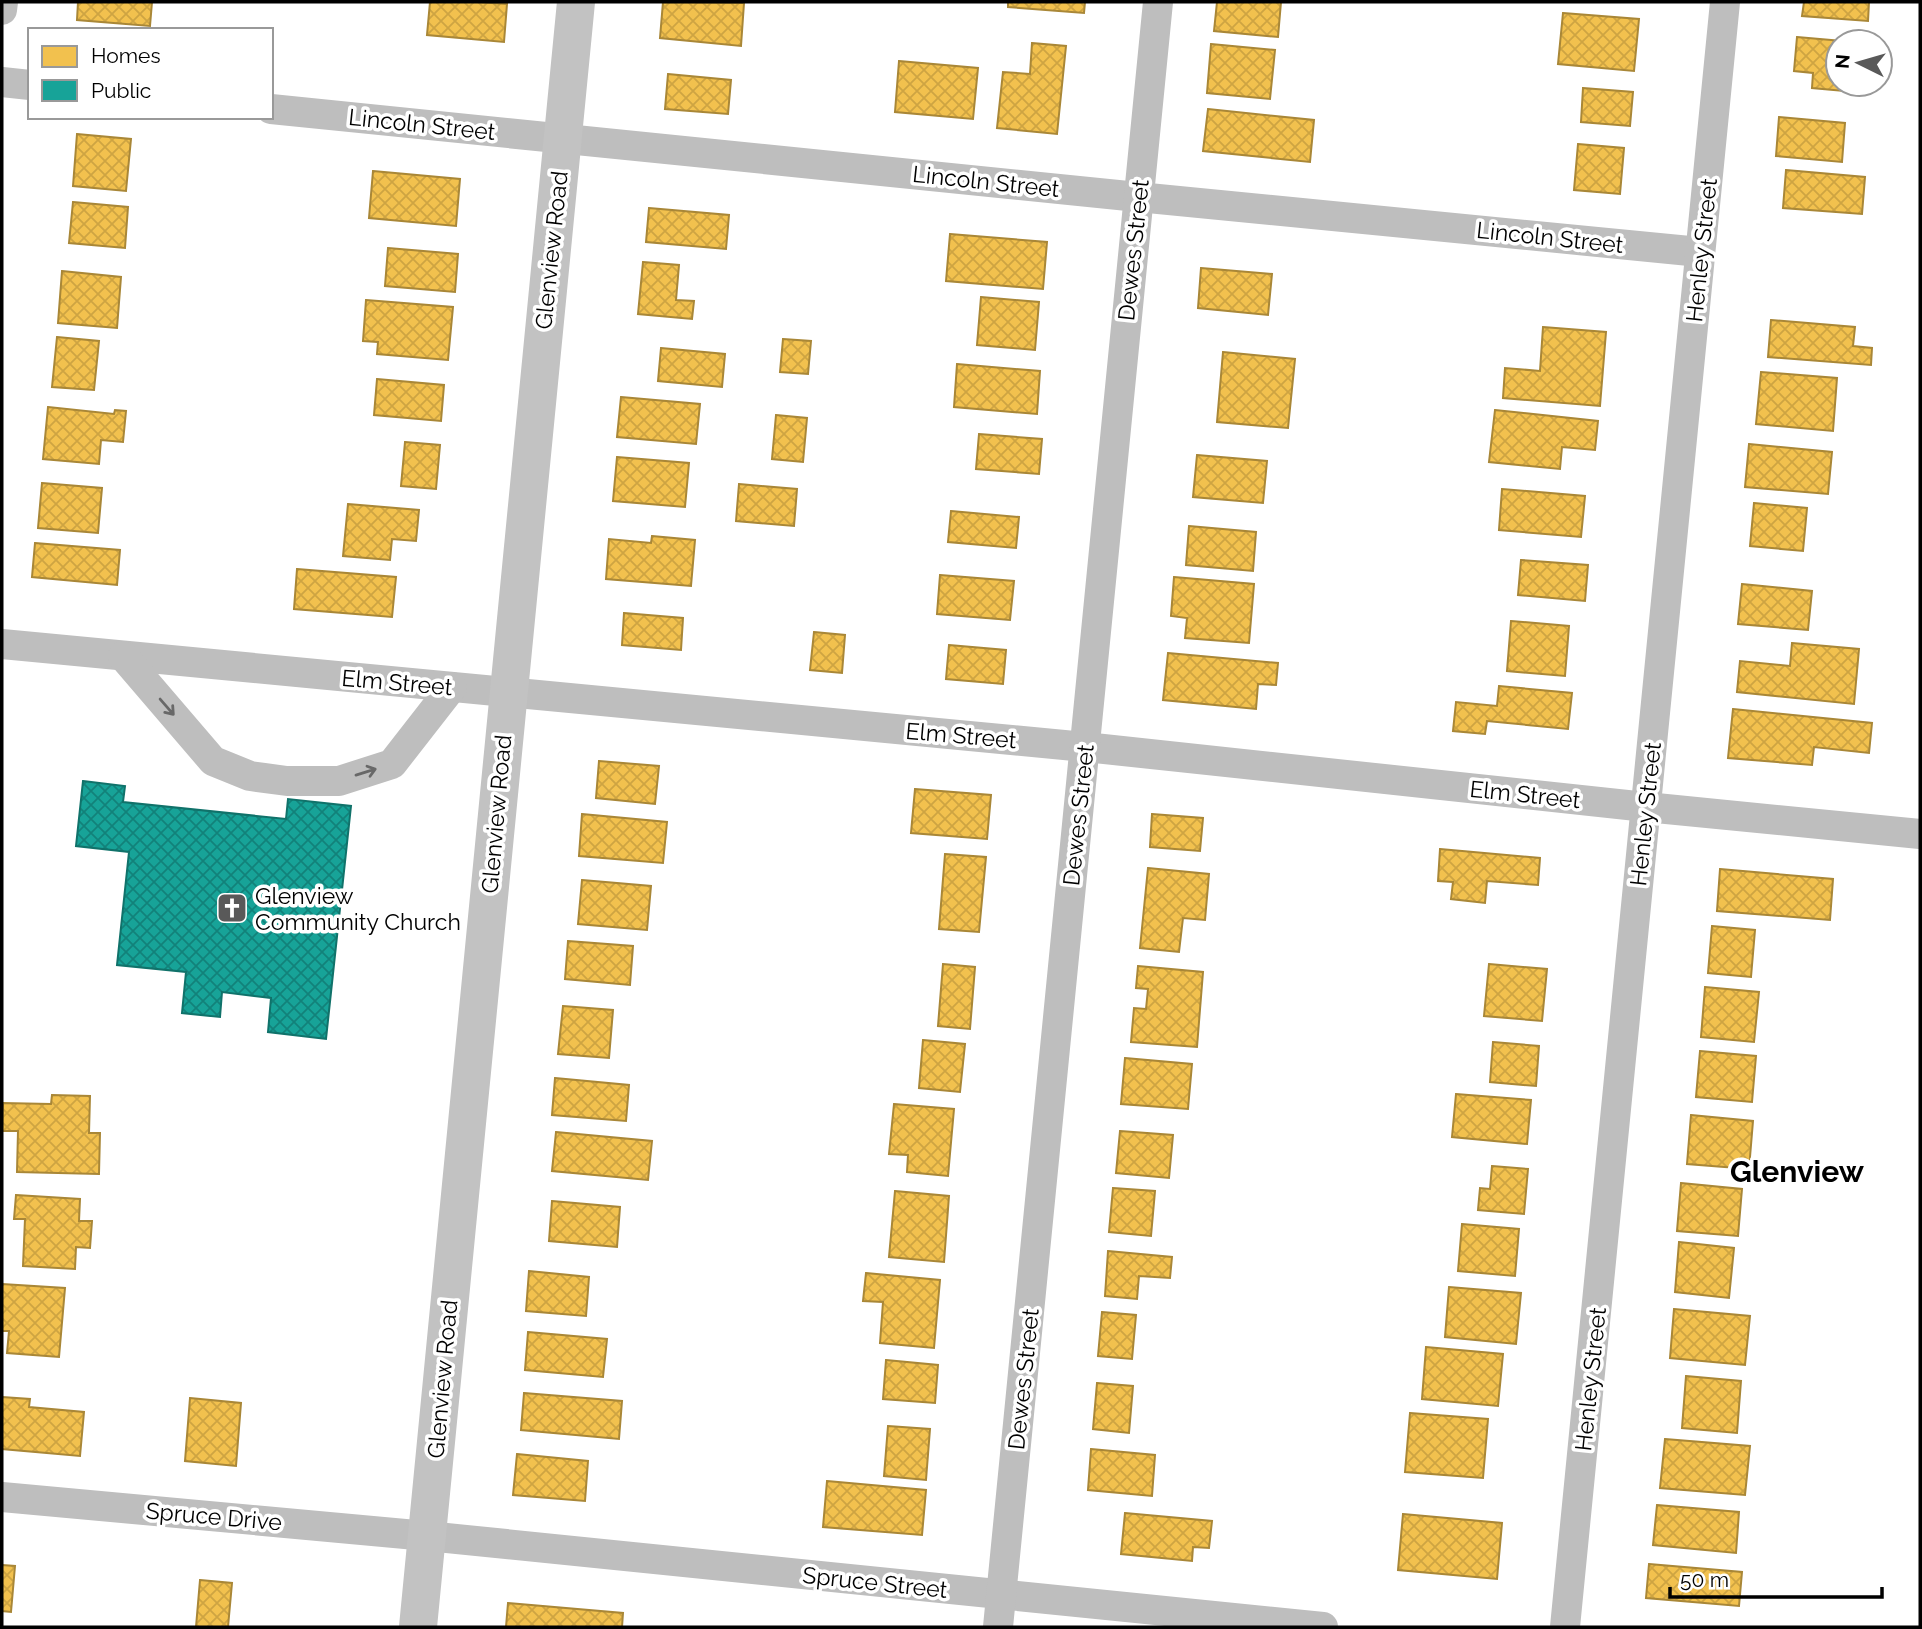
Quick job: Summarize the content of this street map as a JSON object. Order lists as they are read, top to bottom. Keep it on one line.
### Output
{"streets":{"main road":["Glenview Road"],"street":["Lincoln Street","Dewes Street","Henley Street","Elm Street","Spruce Drive","Spruce Street"]},"crossings":[["Lincoln Street","Glenview Road"],["Lincoln Street","Dewes Street"],["Lincoln Street","Henley Street"],["Glenview Road","Elm Street"],["Glenview Road","Spruce Drive"],["Glenview Road","Spruce Street"],["Dewes Street","Elm Street"],["Dewes Street","Spruce Street"],["Henley Street","Elm Street"],["Spruce Drive","Spruce Street"]],"districts":["Glenview"],"places":{"church":["Glenview Community Church"]},"legend":["Homes","Public"],"scale_bar":"50 m","north":"left"}
